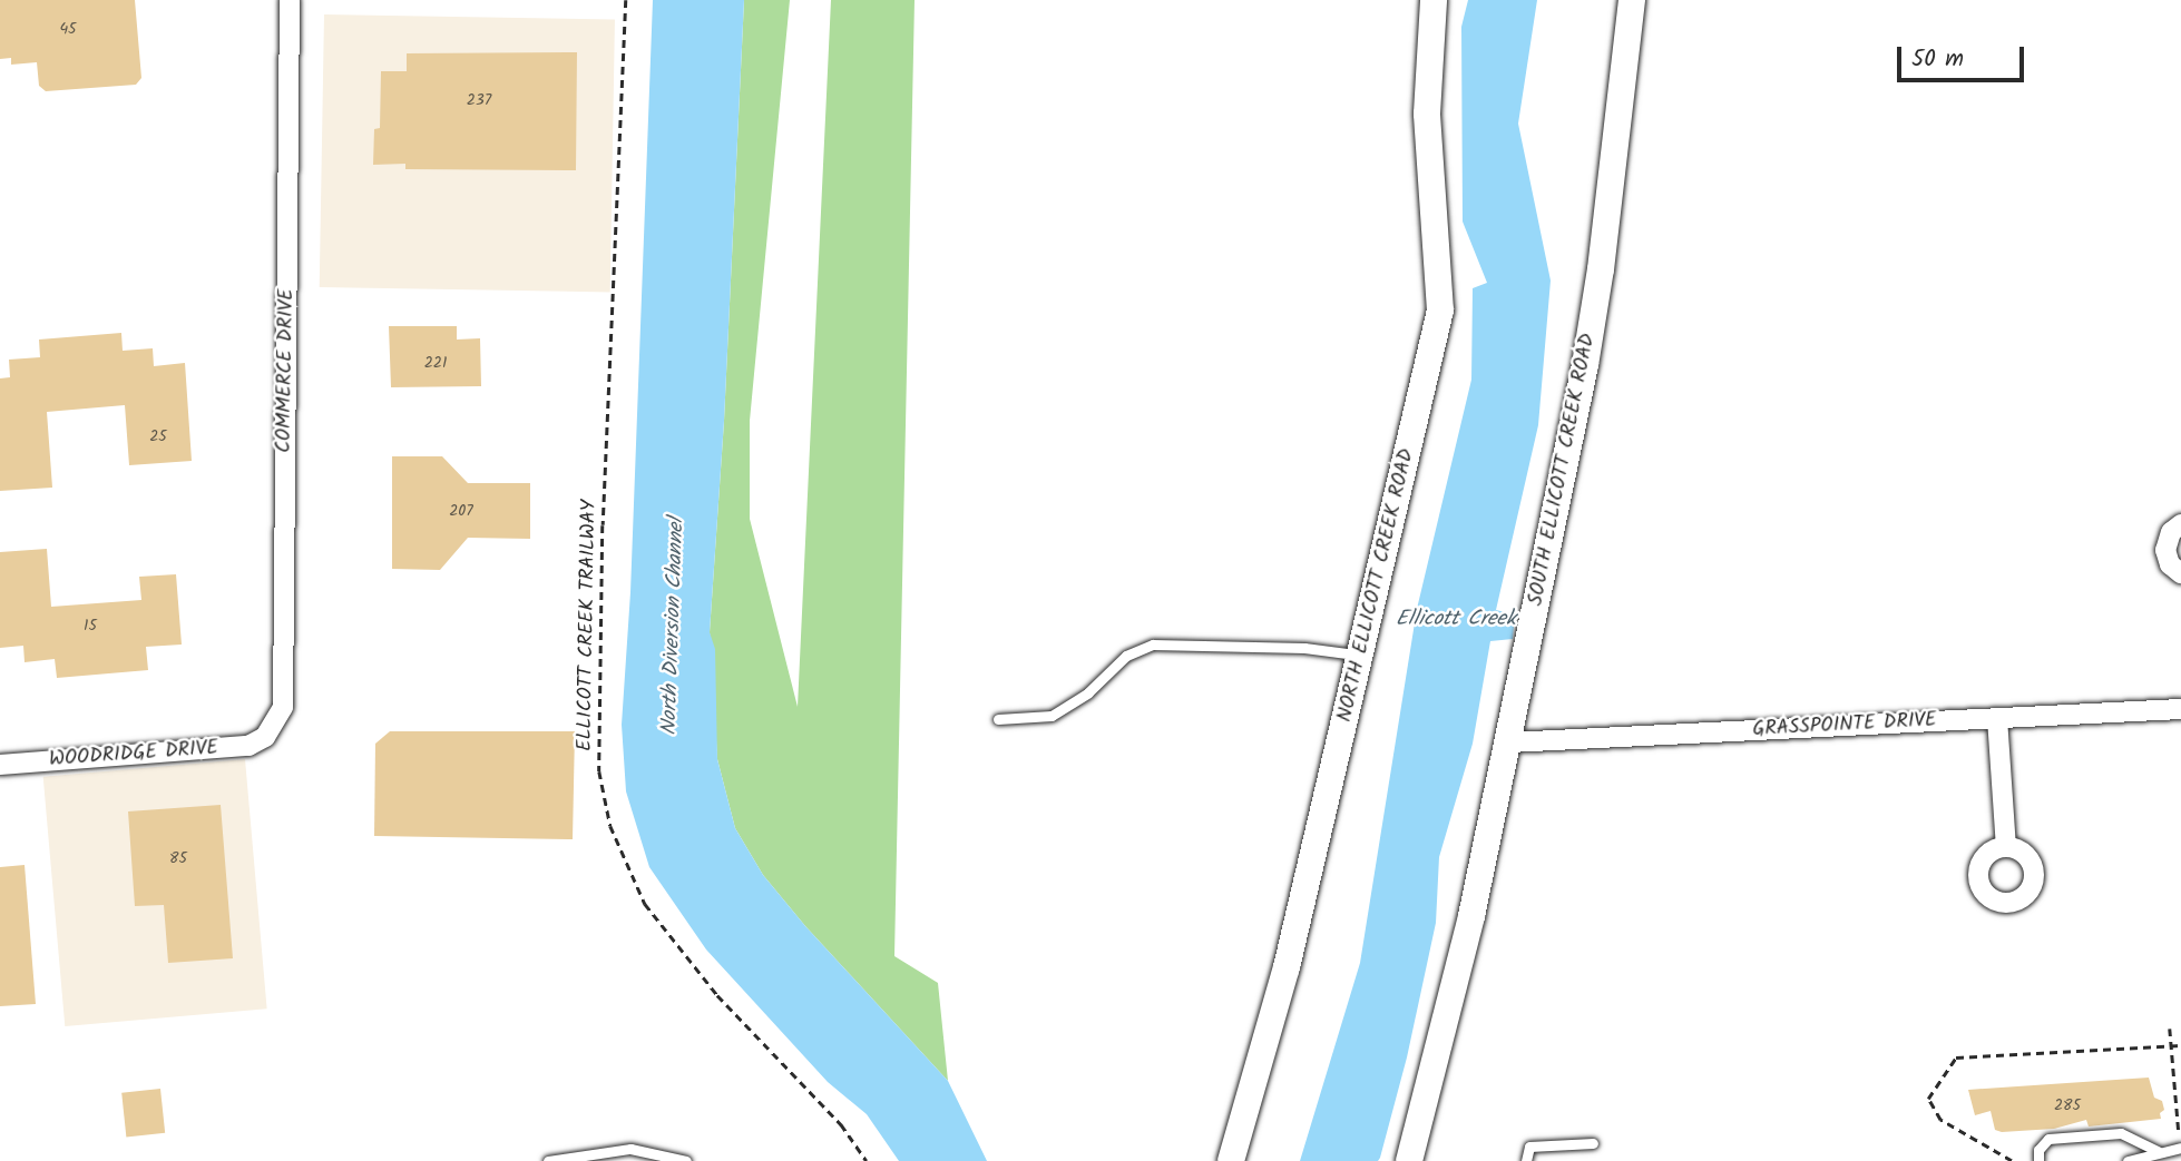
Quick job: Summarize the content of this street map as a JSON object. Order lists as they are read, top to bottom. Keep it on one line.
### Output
{"streets":{"street":["COMMERCE DRIVE","SOUTH ELLICOTT CREEK ROAD","NORTH ELLICOTT CREEK ROAD","GRASSPOINTE DRIVE","WOODRIDGE DRIVE"],"path":["ELLICOTT CREEK TRAILWAY"]},"crossings":[["COMMERCE DRIVE","WOODRIDGE DRIVE"],["SOUTH ELLICOTT CREEK ROAD","GRASSPOINTE DRIVE"]],"water":["Ellicott Creek","North Diversion Channel"],"house_numbers":["45","237","221","25","207","15","85","285"],"scale_bar":"50 m"}
